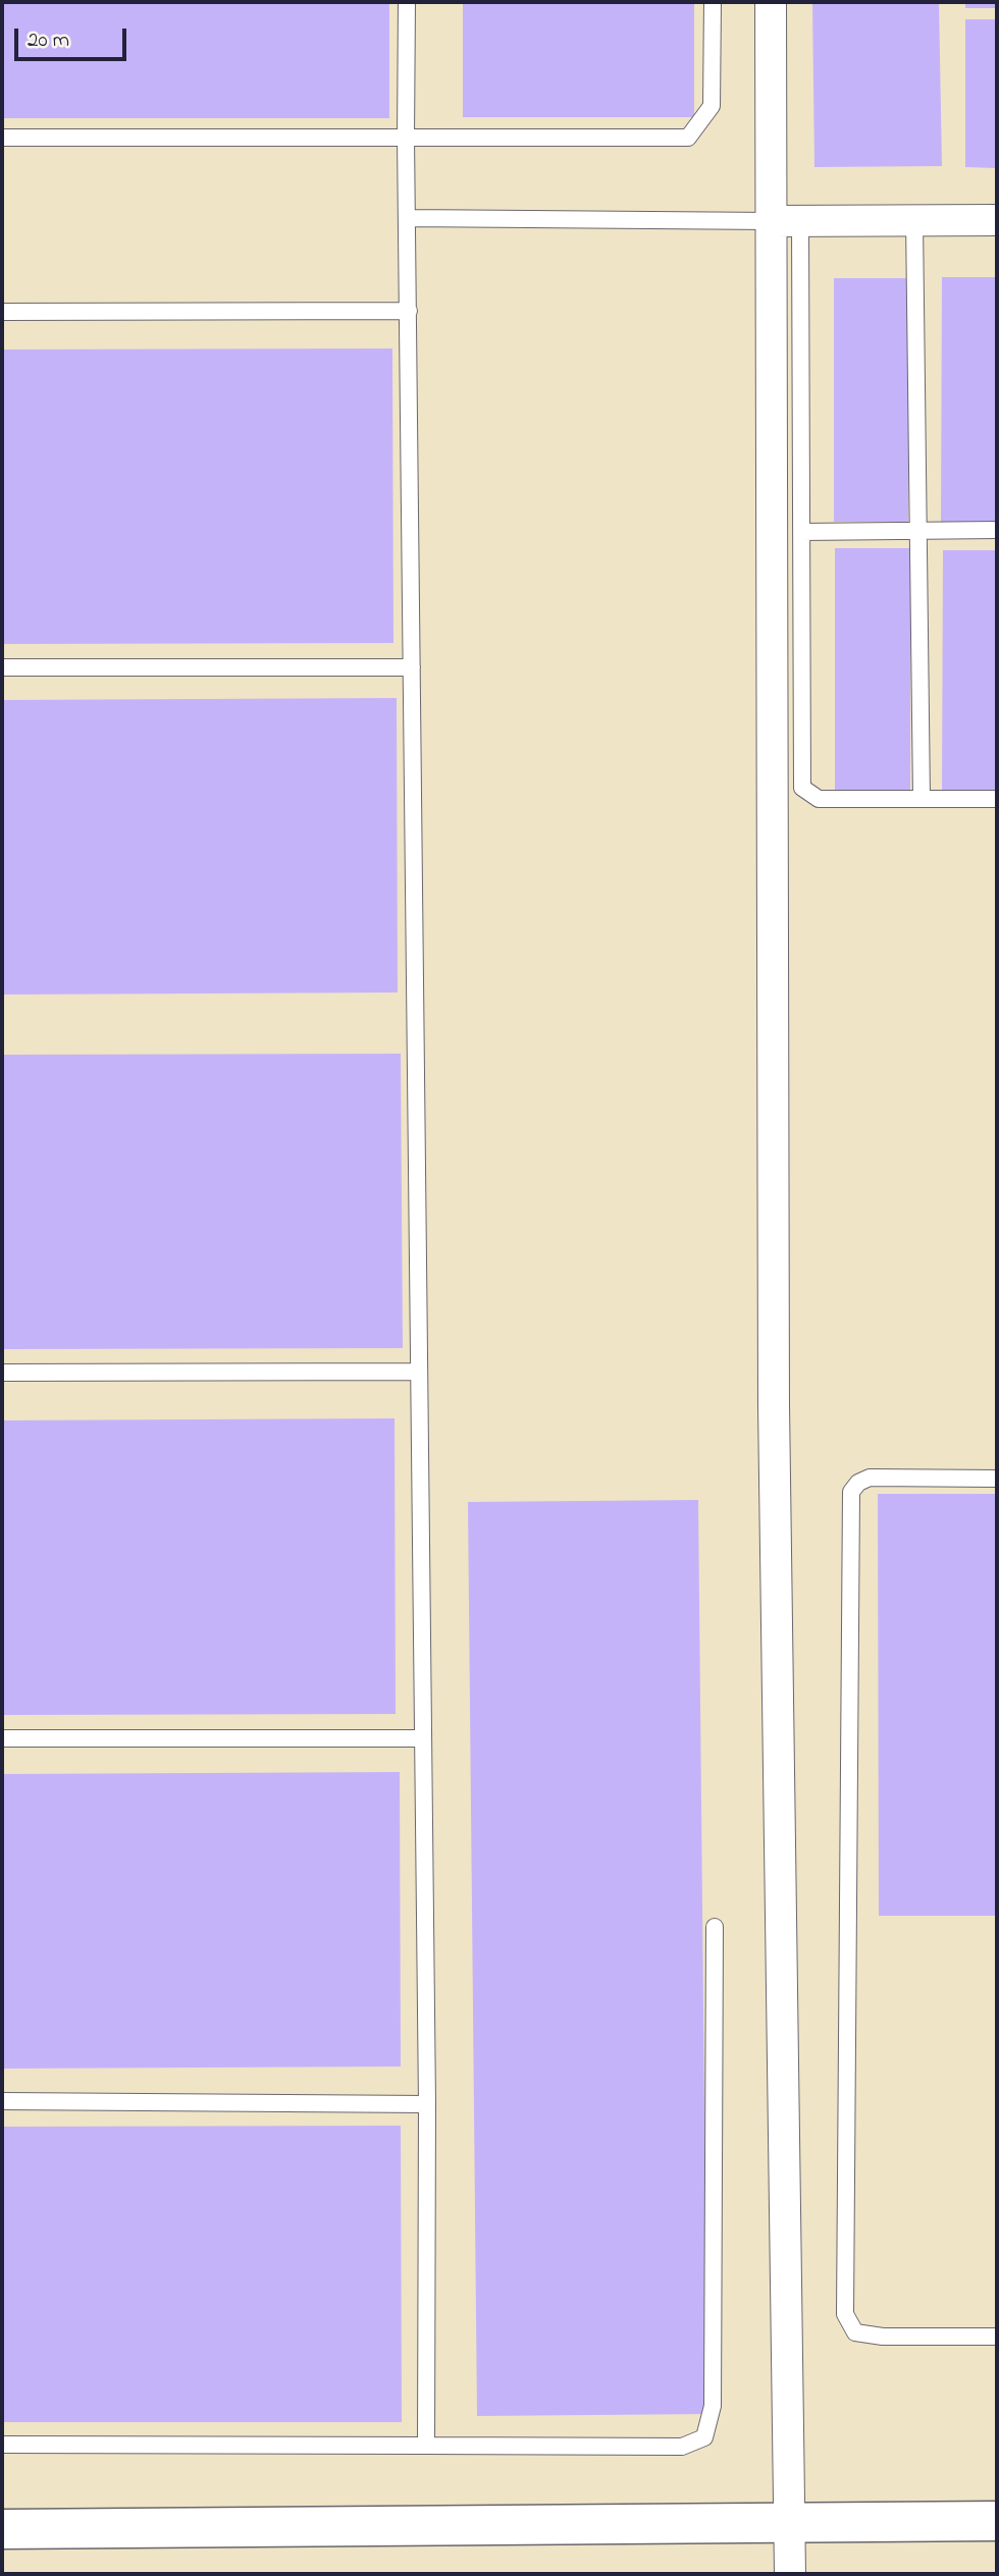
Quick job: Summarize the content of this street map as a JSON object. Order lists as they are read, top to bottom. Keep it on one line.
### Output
{"scale_bar":"20 m"}
